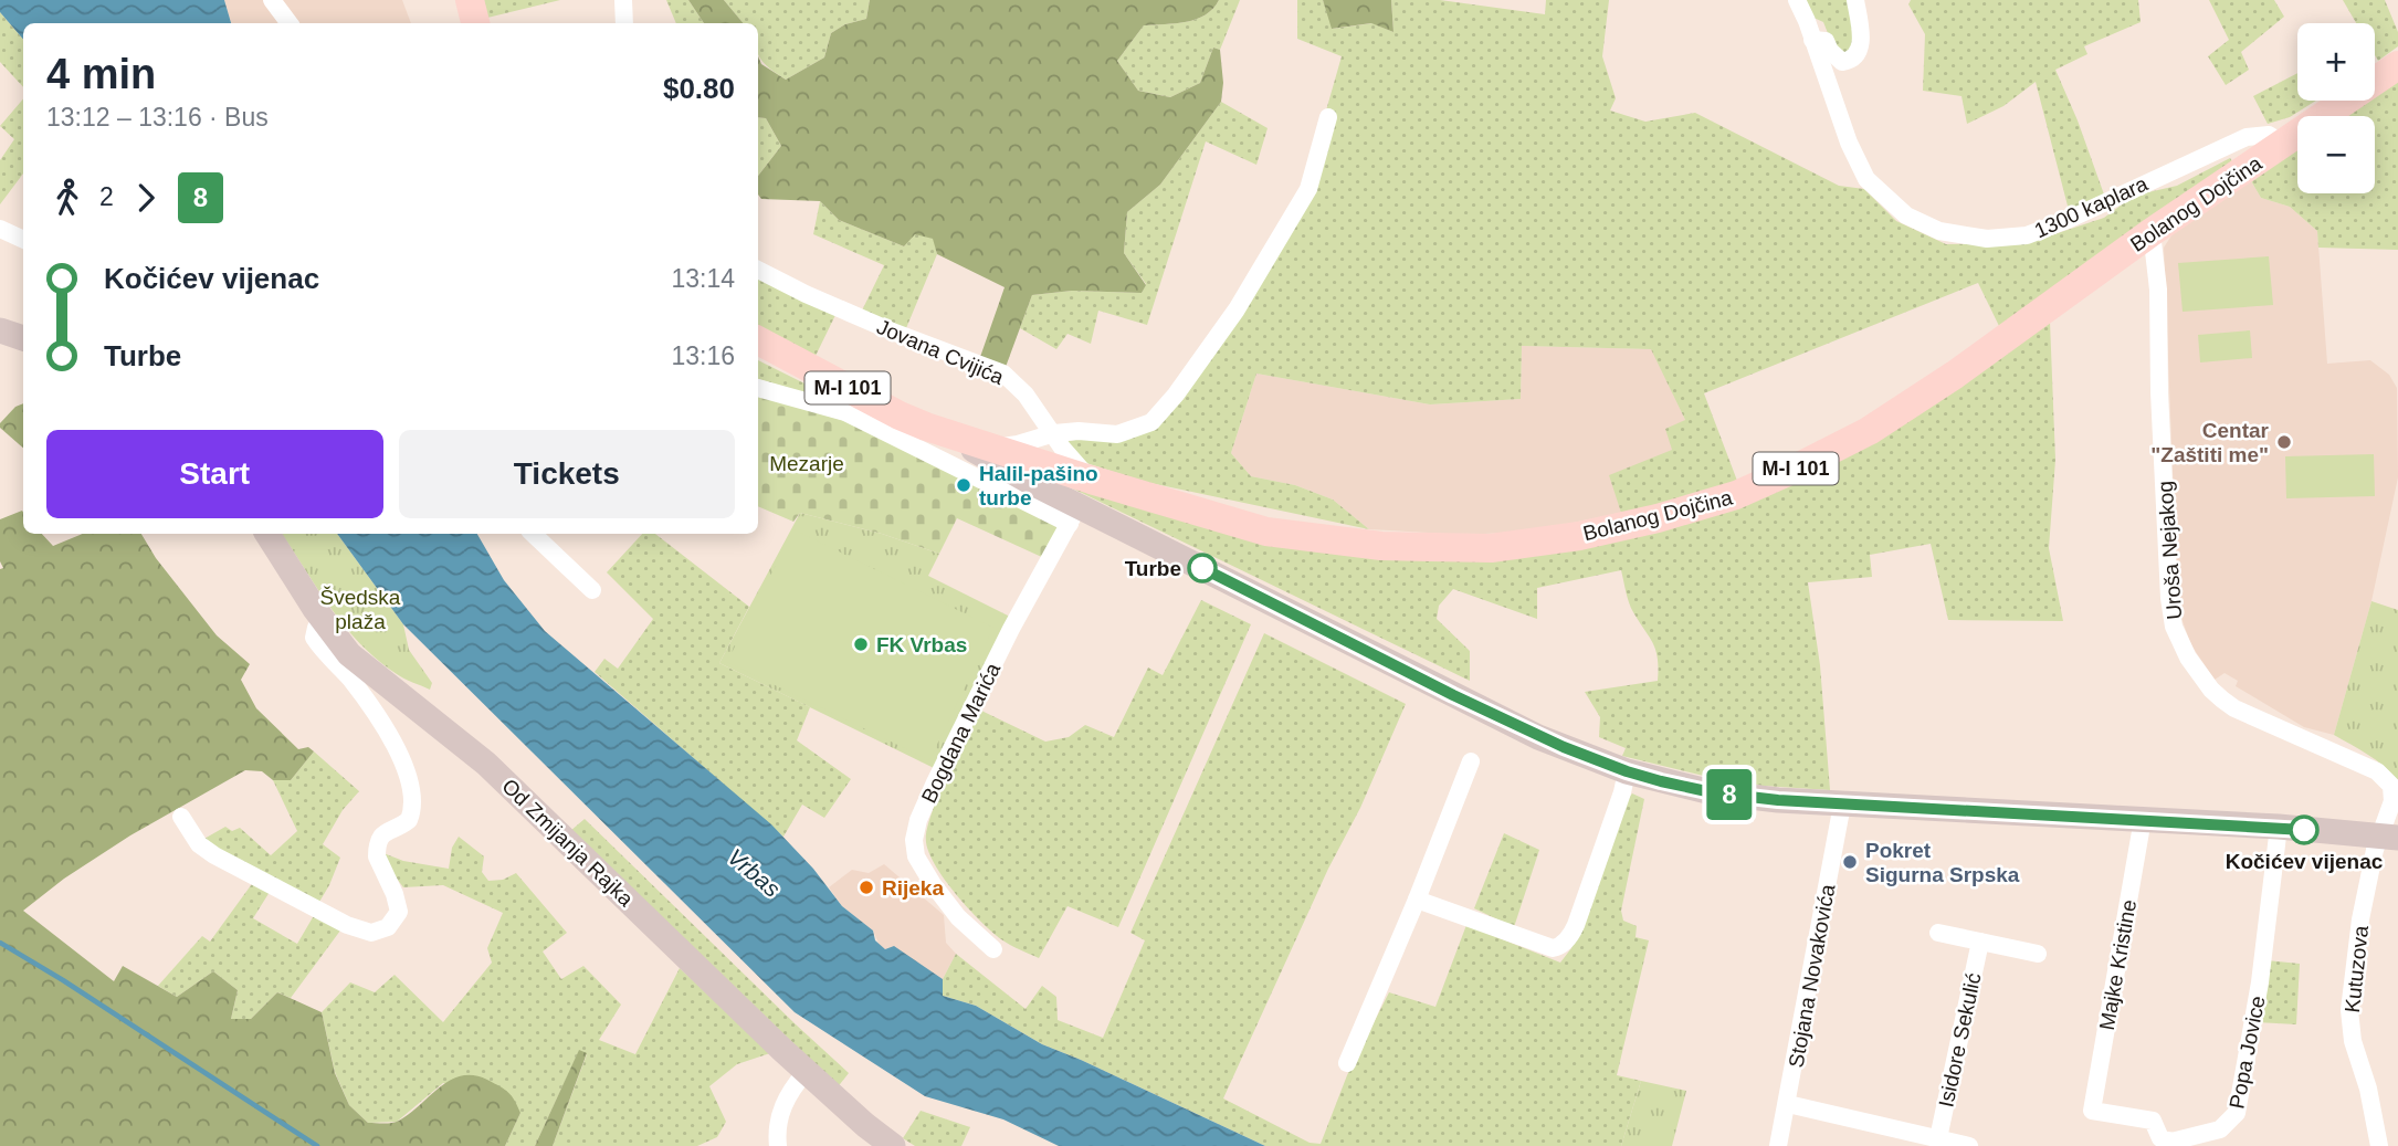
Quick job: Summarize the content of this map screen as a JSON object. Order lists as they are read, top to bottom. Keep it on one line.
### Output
{"streets":{"main road":["Bolanog Dojčina","M-I 101","Od Zmijanja Rajka"],"street":["1300 kaplara","Jovana Cvijića","Uroša Nejakog","Bogdana Marića","Majke Kristine","Kutuzova","Stojana Novakovića","Isidore Sekulić","Popa Jovice"]},"crossings":[["Bolanog Dojčina","1300 kaplara"],["Bolanog Dojčina","Jovana Cvijića"],["Bolanog Dojčina","M-I 101"],["Bolanog Dojčina","Uroša Nejakog"],["Uroša Nejakog","Kutuzova"],["Majke Kristine","Popa Jovice"]],"water":["Vrbas"],"parks":["Mezarje","Švedska plaža"],"places":["Centar \"Zaštiti me\"","Halil-pašino turbe","Turbe","FK Vrbas","Kočićev vijenac","Pokret Sigurna Srpska","Rijeka"],"lines":["bus line 8"],"page":{"on_map":"8","map_buttons":["+","−"],"heading":["4 min","13:12 – 13:16 · Bus","$0.80"],"legs":["2","8"],"list":[{"name":"Kočićev vijenac","value":"13:14"},{"name":"Turbe","value":"13:16"}],"buttons":["Start","Tickets"]}}
